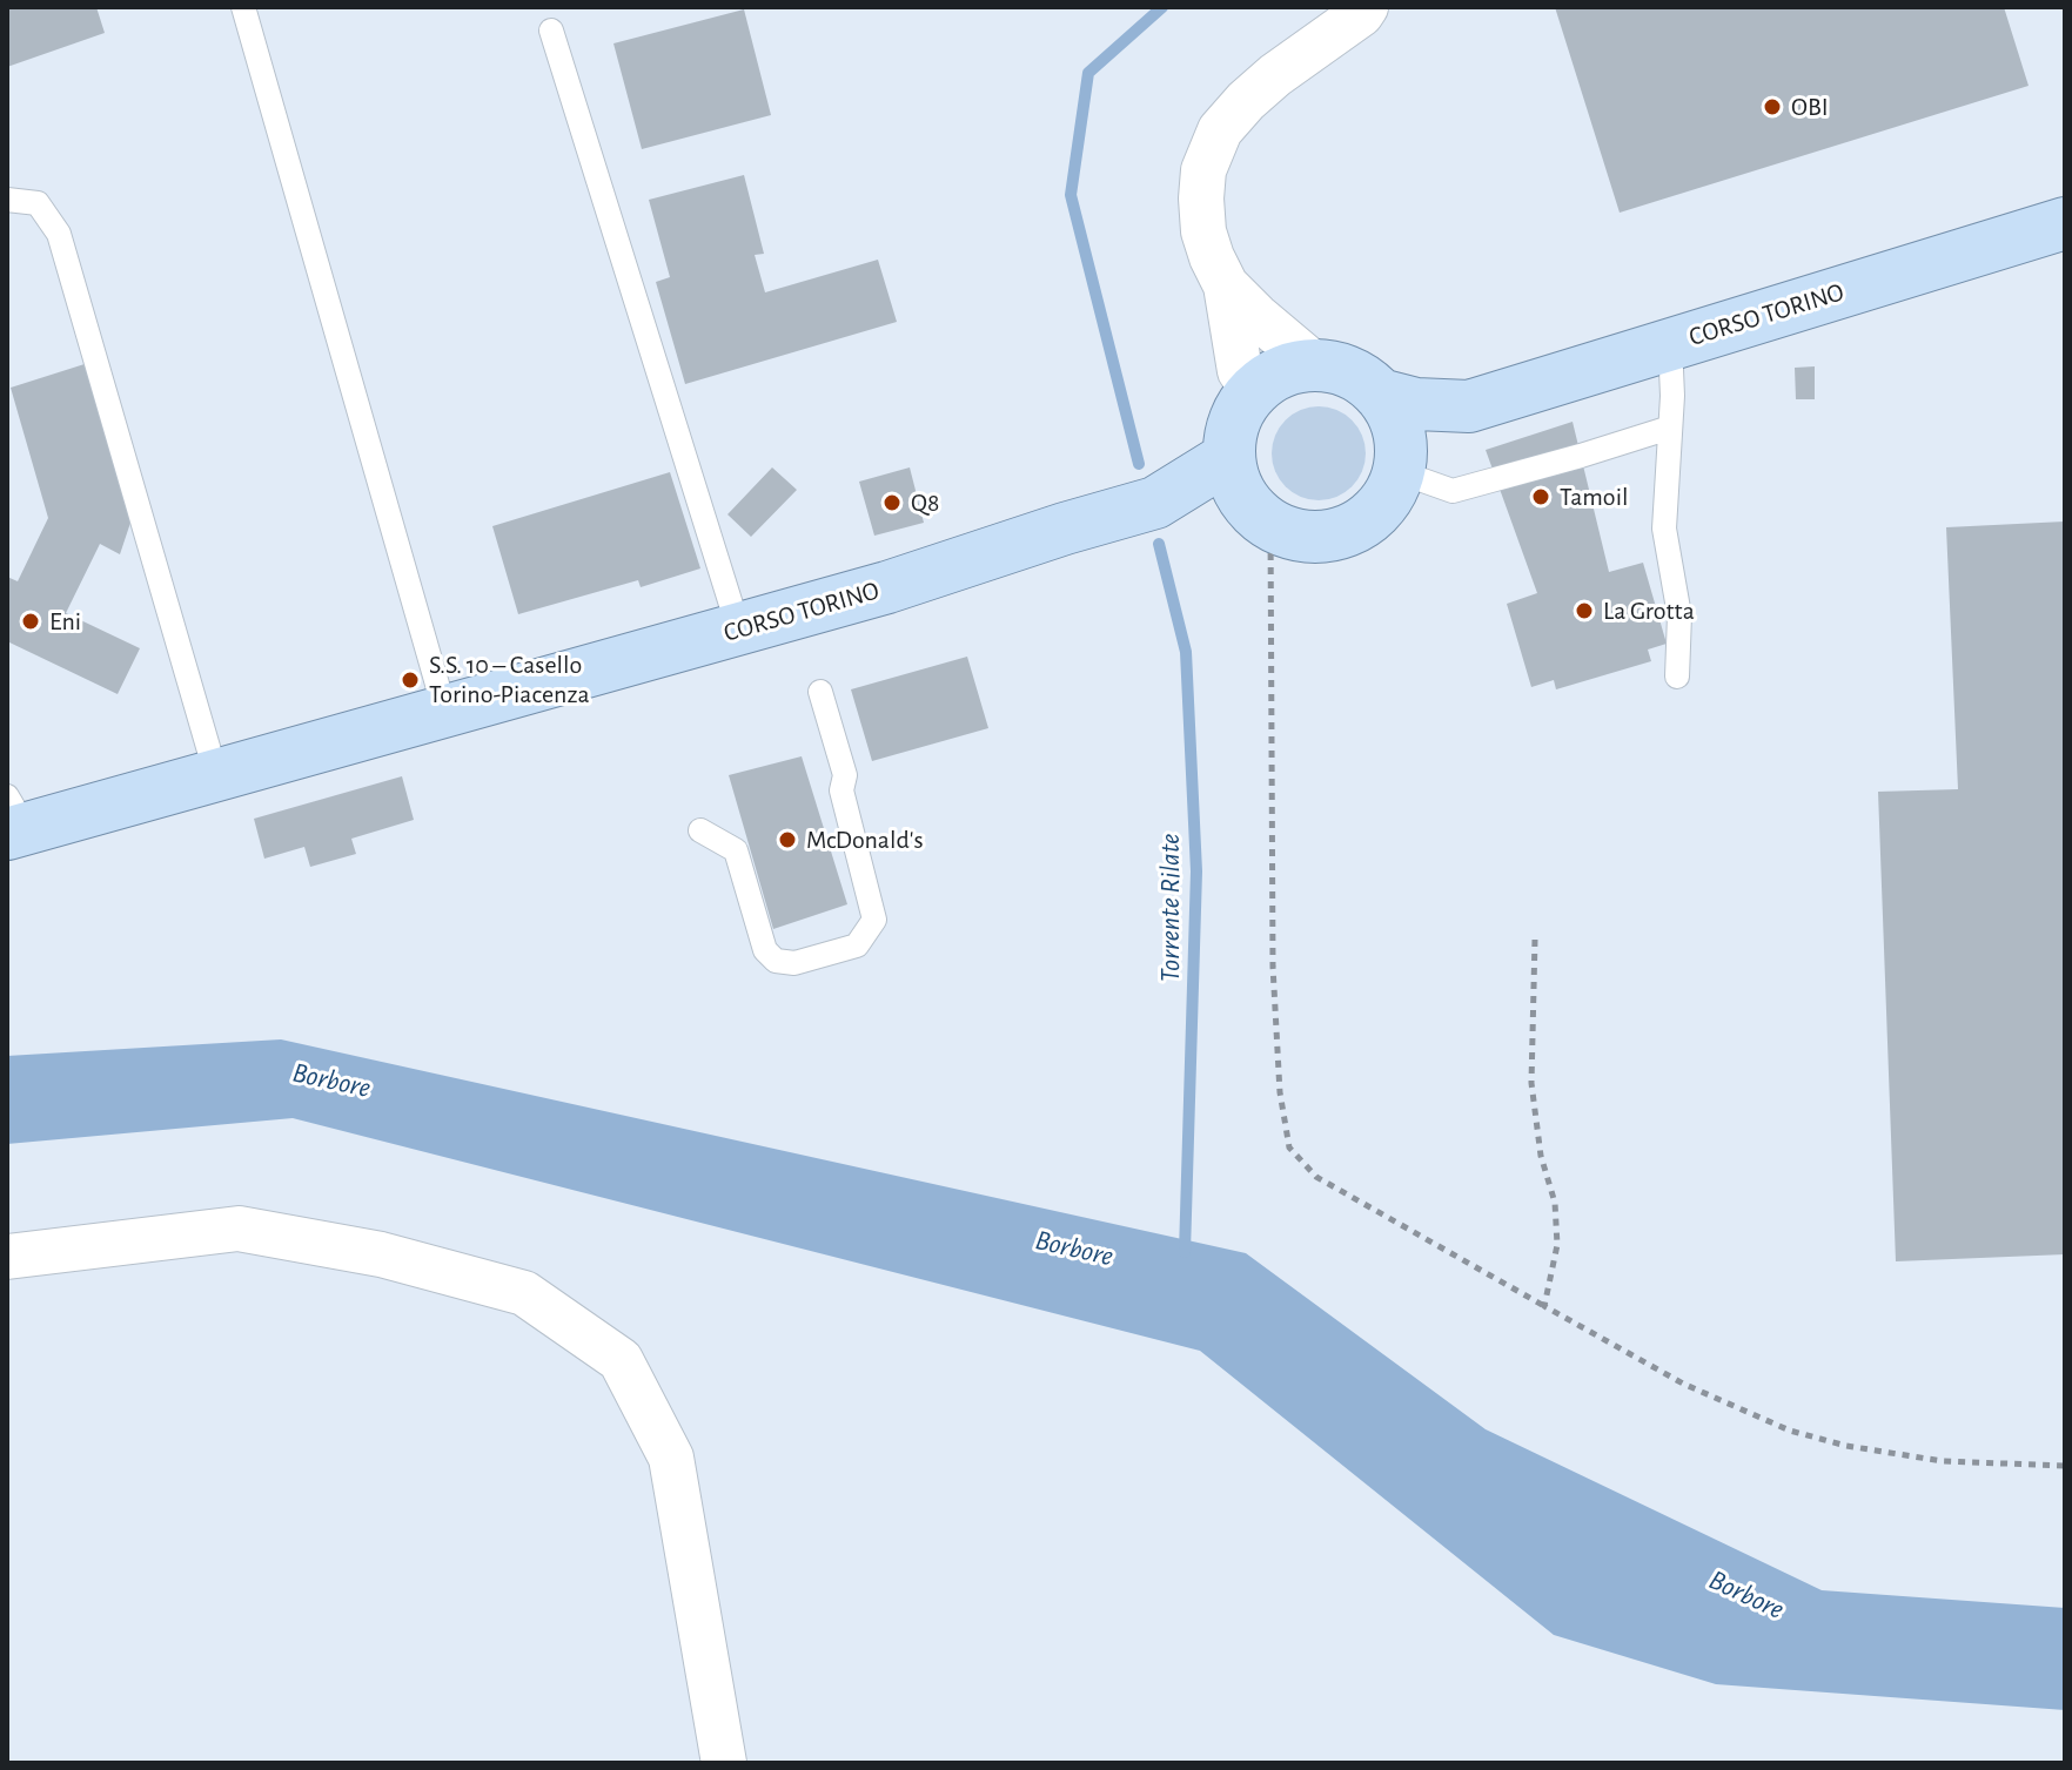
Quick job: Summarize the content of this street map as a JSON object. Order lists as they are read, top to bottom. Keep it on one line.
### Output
{"streets":{"main road":["CORSO TORINO"]},"water":["Torrente Rilate","Borbore"],"places":["OBI","Tamoil","Q8","La Grotta","Eni","S.S. 10 – Casello Torino-Piacenza","McDonald's"]}
